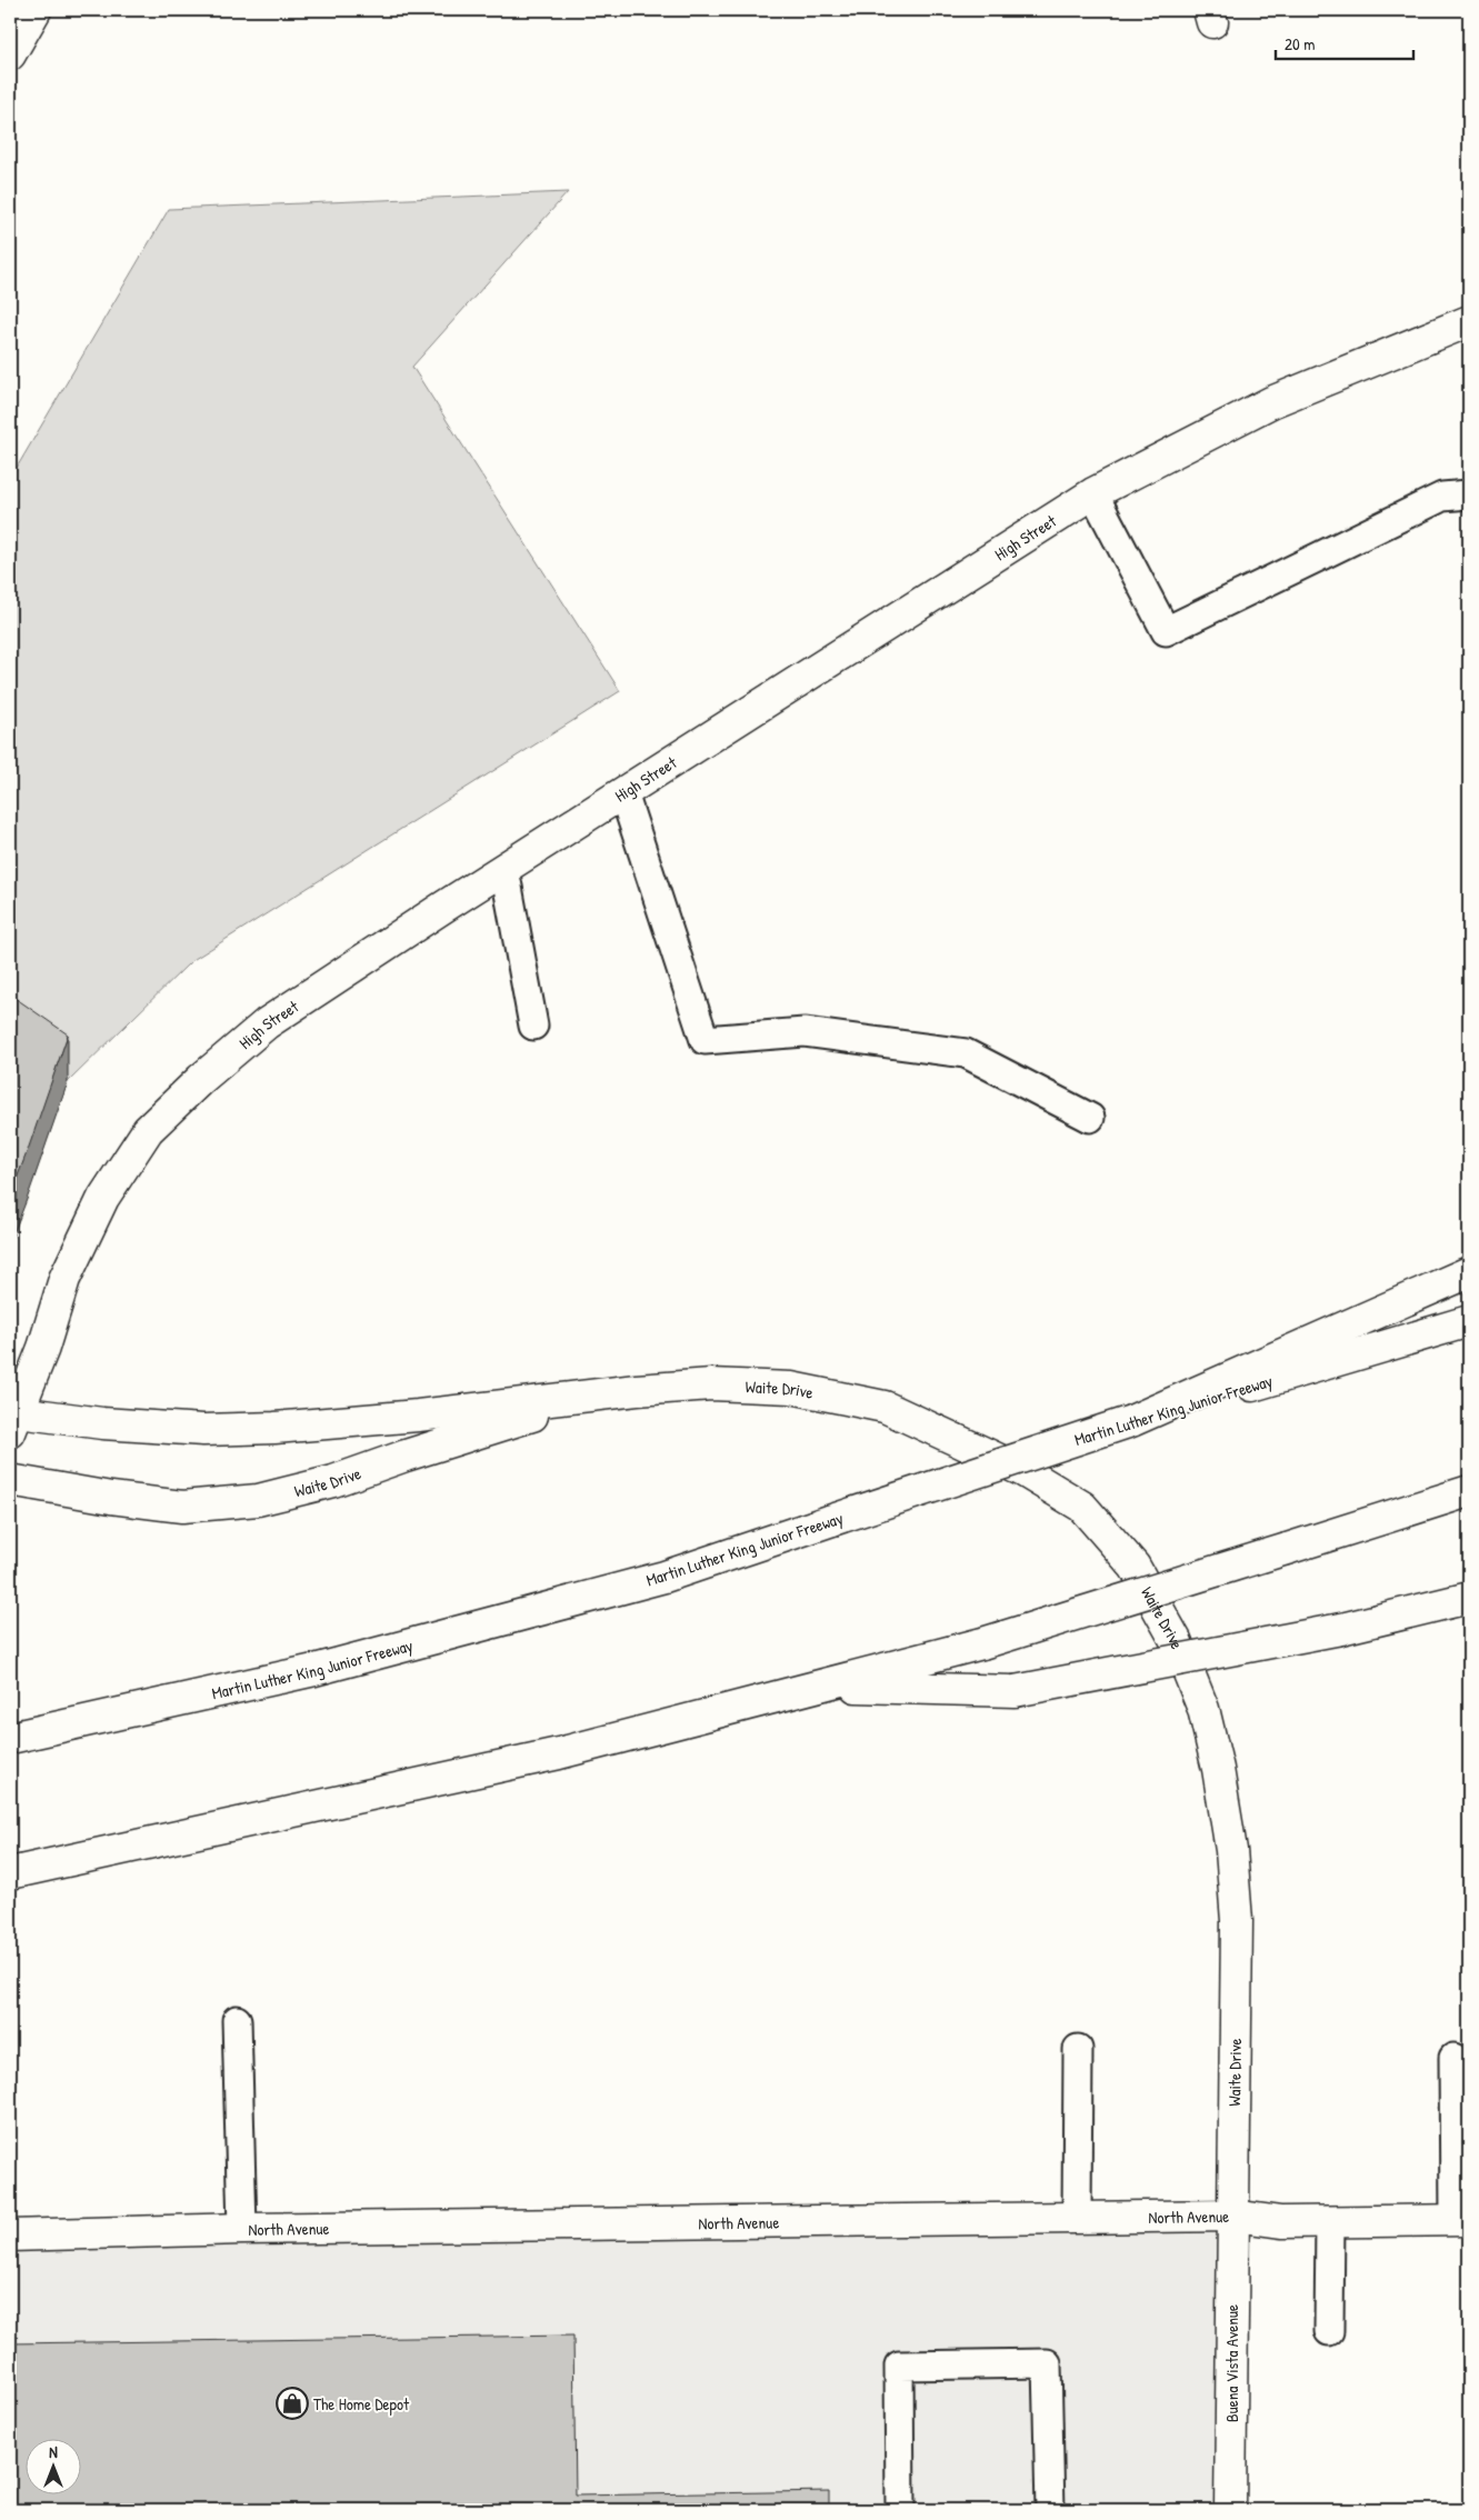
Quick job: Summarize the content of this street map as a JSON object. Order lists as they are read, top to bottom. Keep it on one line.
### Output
{"streets":{"main road":["High Street","Waite Drive","Martin Luther King Junior Freeway","North Avenue","Buena Vista Avenue"]},"crossings":[["High Street","Waite Drive"],["Waite Drive","North Avenue"],["Waite Drive","Buena Vista Avenue"],["North Avenue","Buena Vista Avenue"]],"places":{"shop":["The Home Depot"]},"scale_bar":"20 m","north":"top"}
